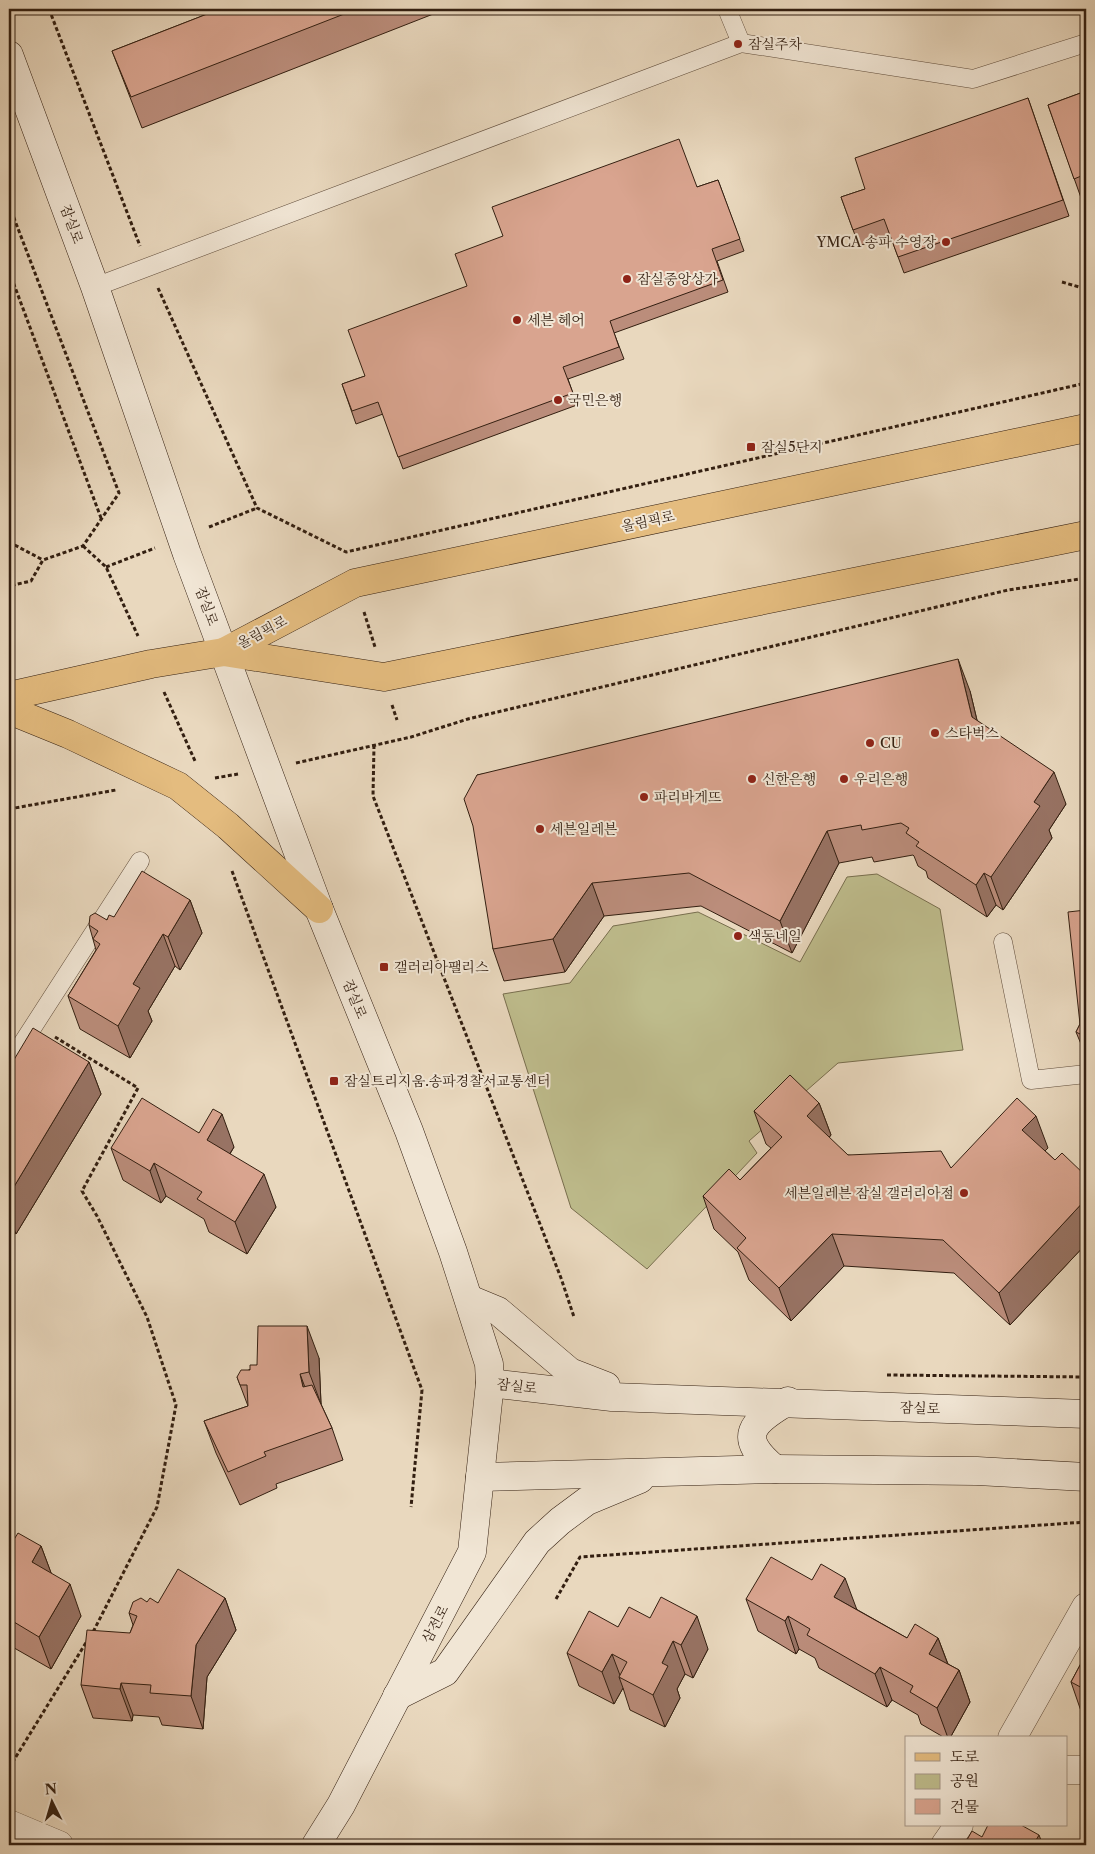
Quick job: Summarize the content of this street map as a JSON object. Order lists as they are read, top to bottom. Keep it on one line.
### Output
{"streets":{"main road":["올림픽로"],"street":["잠실로","삼전로"]},"crossings":[["잠실로","올림픽로"],["잠실로","삼전로"]],"places":{"other":["잠실주차","YMCA 송파 수영장","잠실중앙상가","세븐 헤어","국민은행","스타벅스","CU","신한은행","우리은행","파리바게뜨","세븐일레븐","색동네일","세븐일레븐 잠실 갤러리아점"],"transit":["잠실5단지","갤러리아팰리스","잠실트리지움.송파경찰서교통센터"]},"legend":["도로","공원","건물"],"north":"top"}
